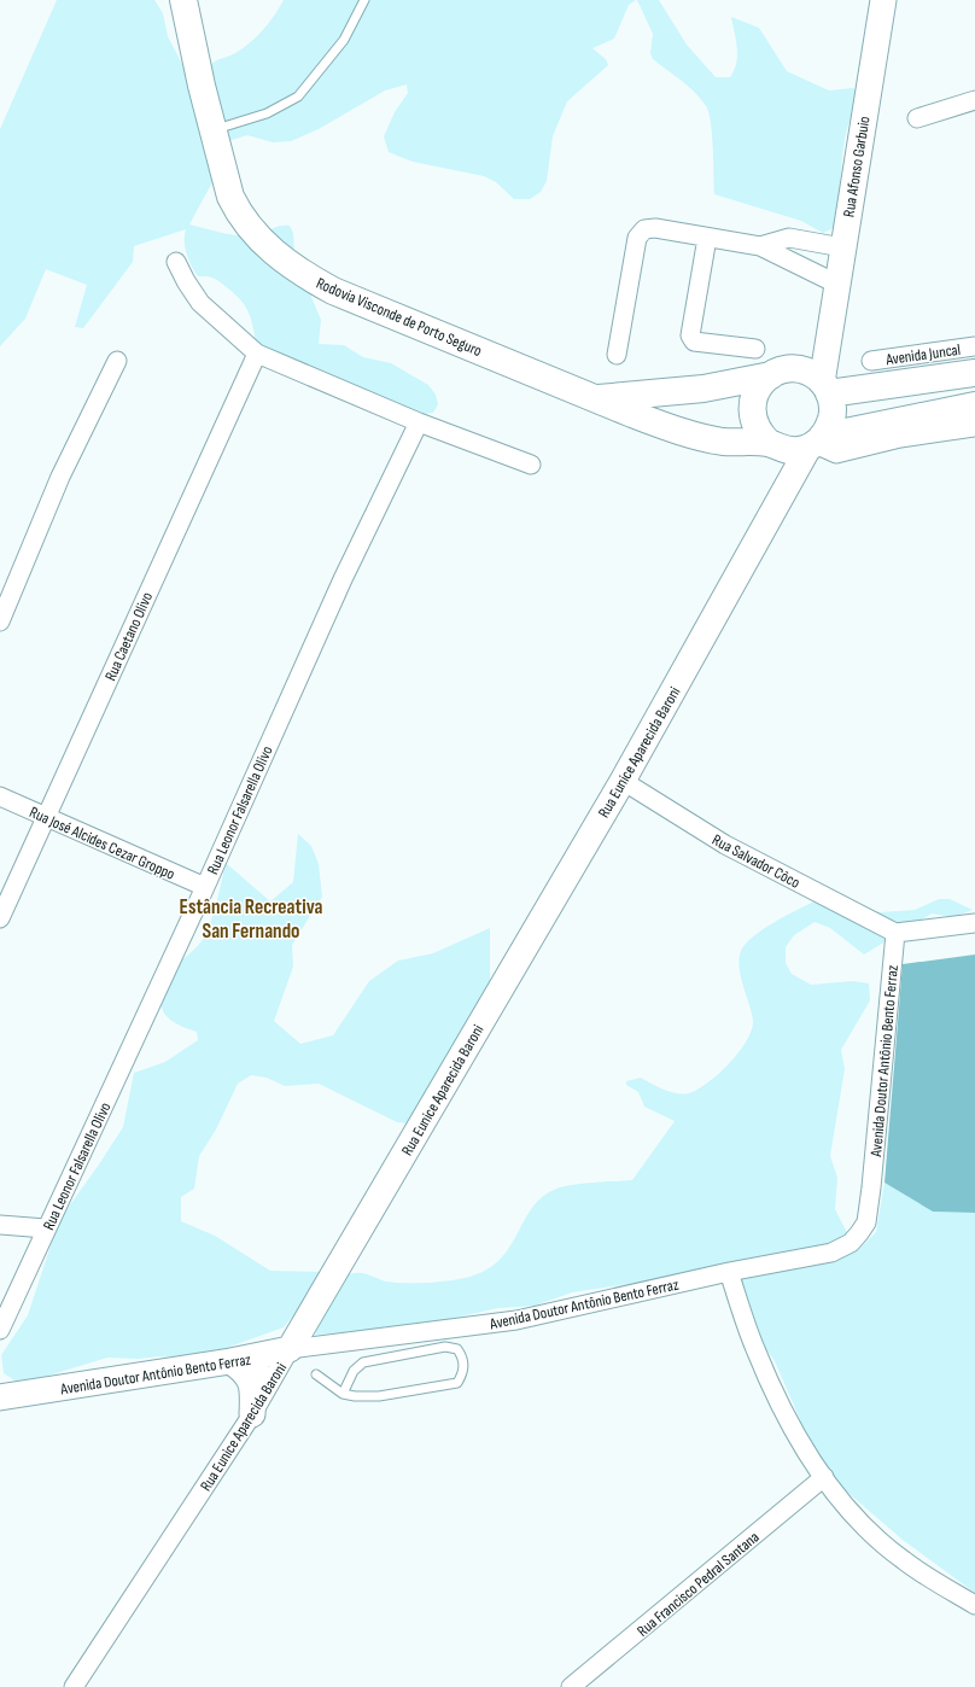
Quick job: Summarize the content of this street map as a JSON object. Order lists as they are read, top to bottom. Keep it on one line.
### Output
{"streets":{"main road":["Rua Afonso Garbuio","Rodovia Visconde de Porto Seguro","Rua Eunice Aparecida Baroni","Avenida Doutor Antônio Bento Ferraz"],"street":["Avenida Juncal","Rua Caetano Olivo","Rua Leonor Falsarella Olivo","Rua José Alcides Cezar Groppo","Rua Salvador Côco","Rua Francisco Pedral Santana"]},"crossings":[["Rua Afonso Garbuio","Rodovia Visconde de Porto Seguro"],["Rua Afonso Garbuio","Rua Eunice Aparecida Baroni"],["Rodovia Visconde de Porto Seguro","Rua Eunice Aparecida Baroni"],["Rua Caetano Olivo","Rua José Alcides Cezar Groppo"],["Rua Eunice Aparecida Baroni","Rua Salvador Côco"],["Rua Eunice Aparecida Baroni","Avenida Doutor Antônio Bento Ferraz"],["Rua Leonor Falsarella Olivo","Rua José Alcides Cezar Groppo"],["Rua Salvador Côco","Avenida Doutor Antônio Bento Ferraz"]],"districts":["Estância Recreativa San Fernando"]}
